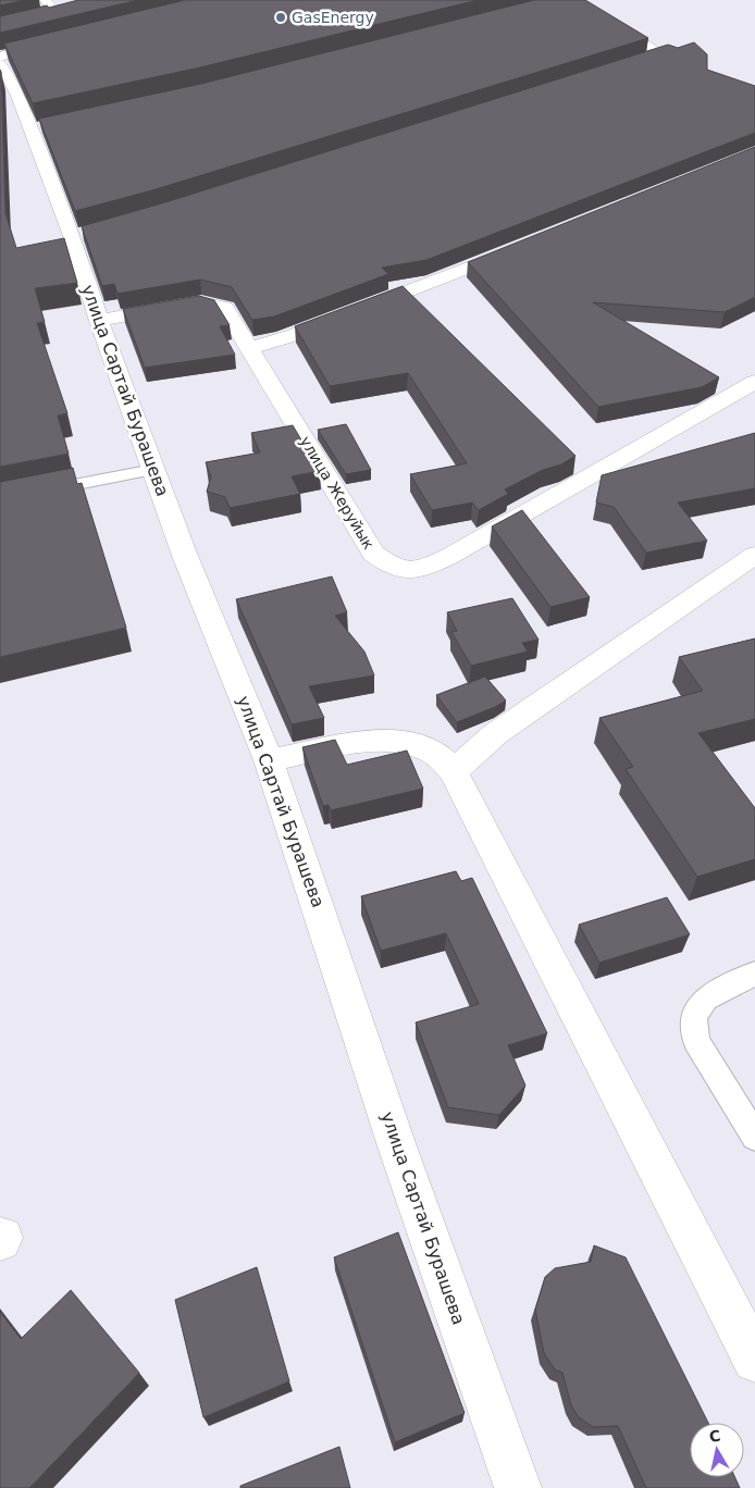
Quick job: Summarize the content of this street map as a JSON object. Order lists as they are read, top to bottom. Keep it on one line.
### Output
{"streets":{"street":["улица Сартай Бурашева","улица Жеруйык"]},"crossings":[["улица Сартай Бурашева","улица Жеруйык"]],"places":["GasEnergy"],"north":"top"}
